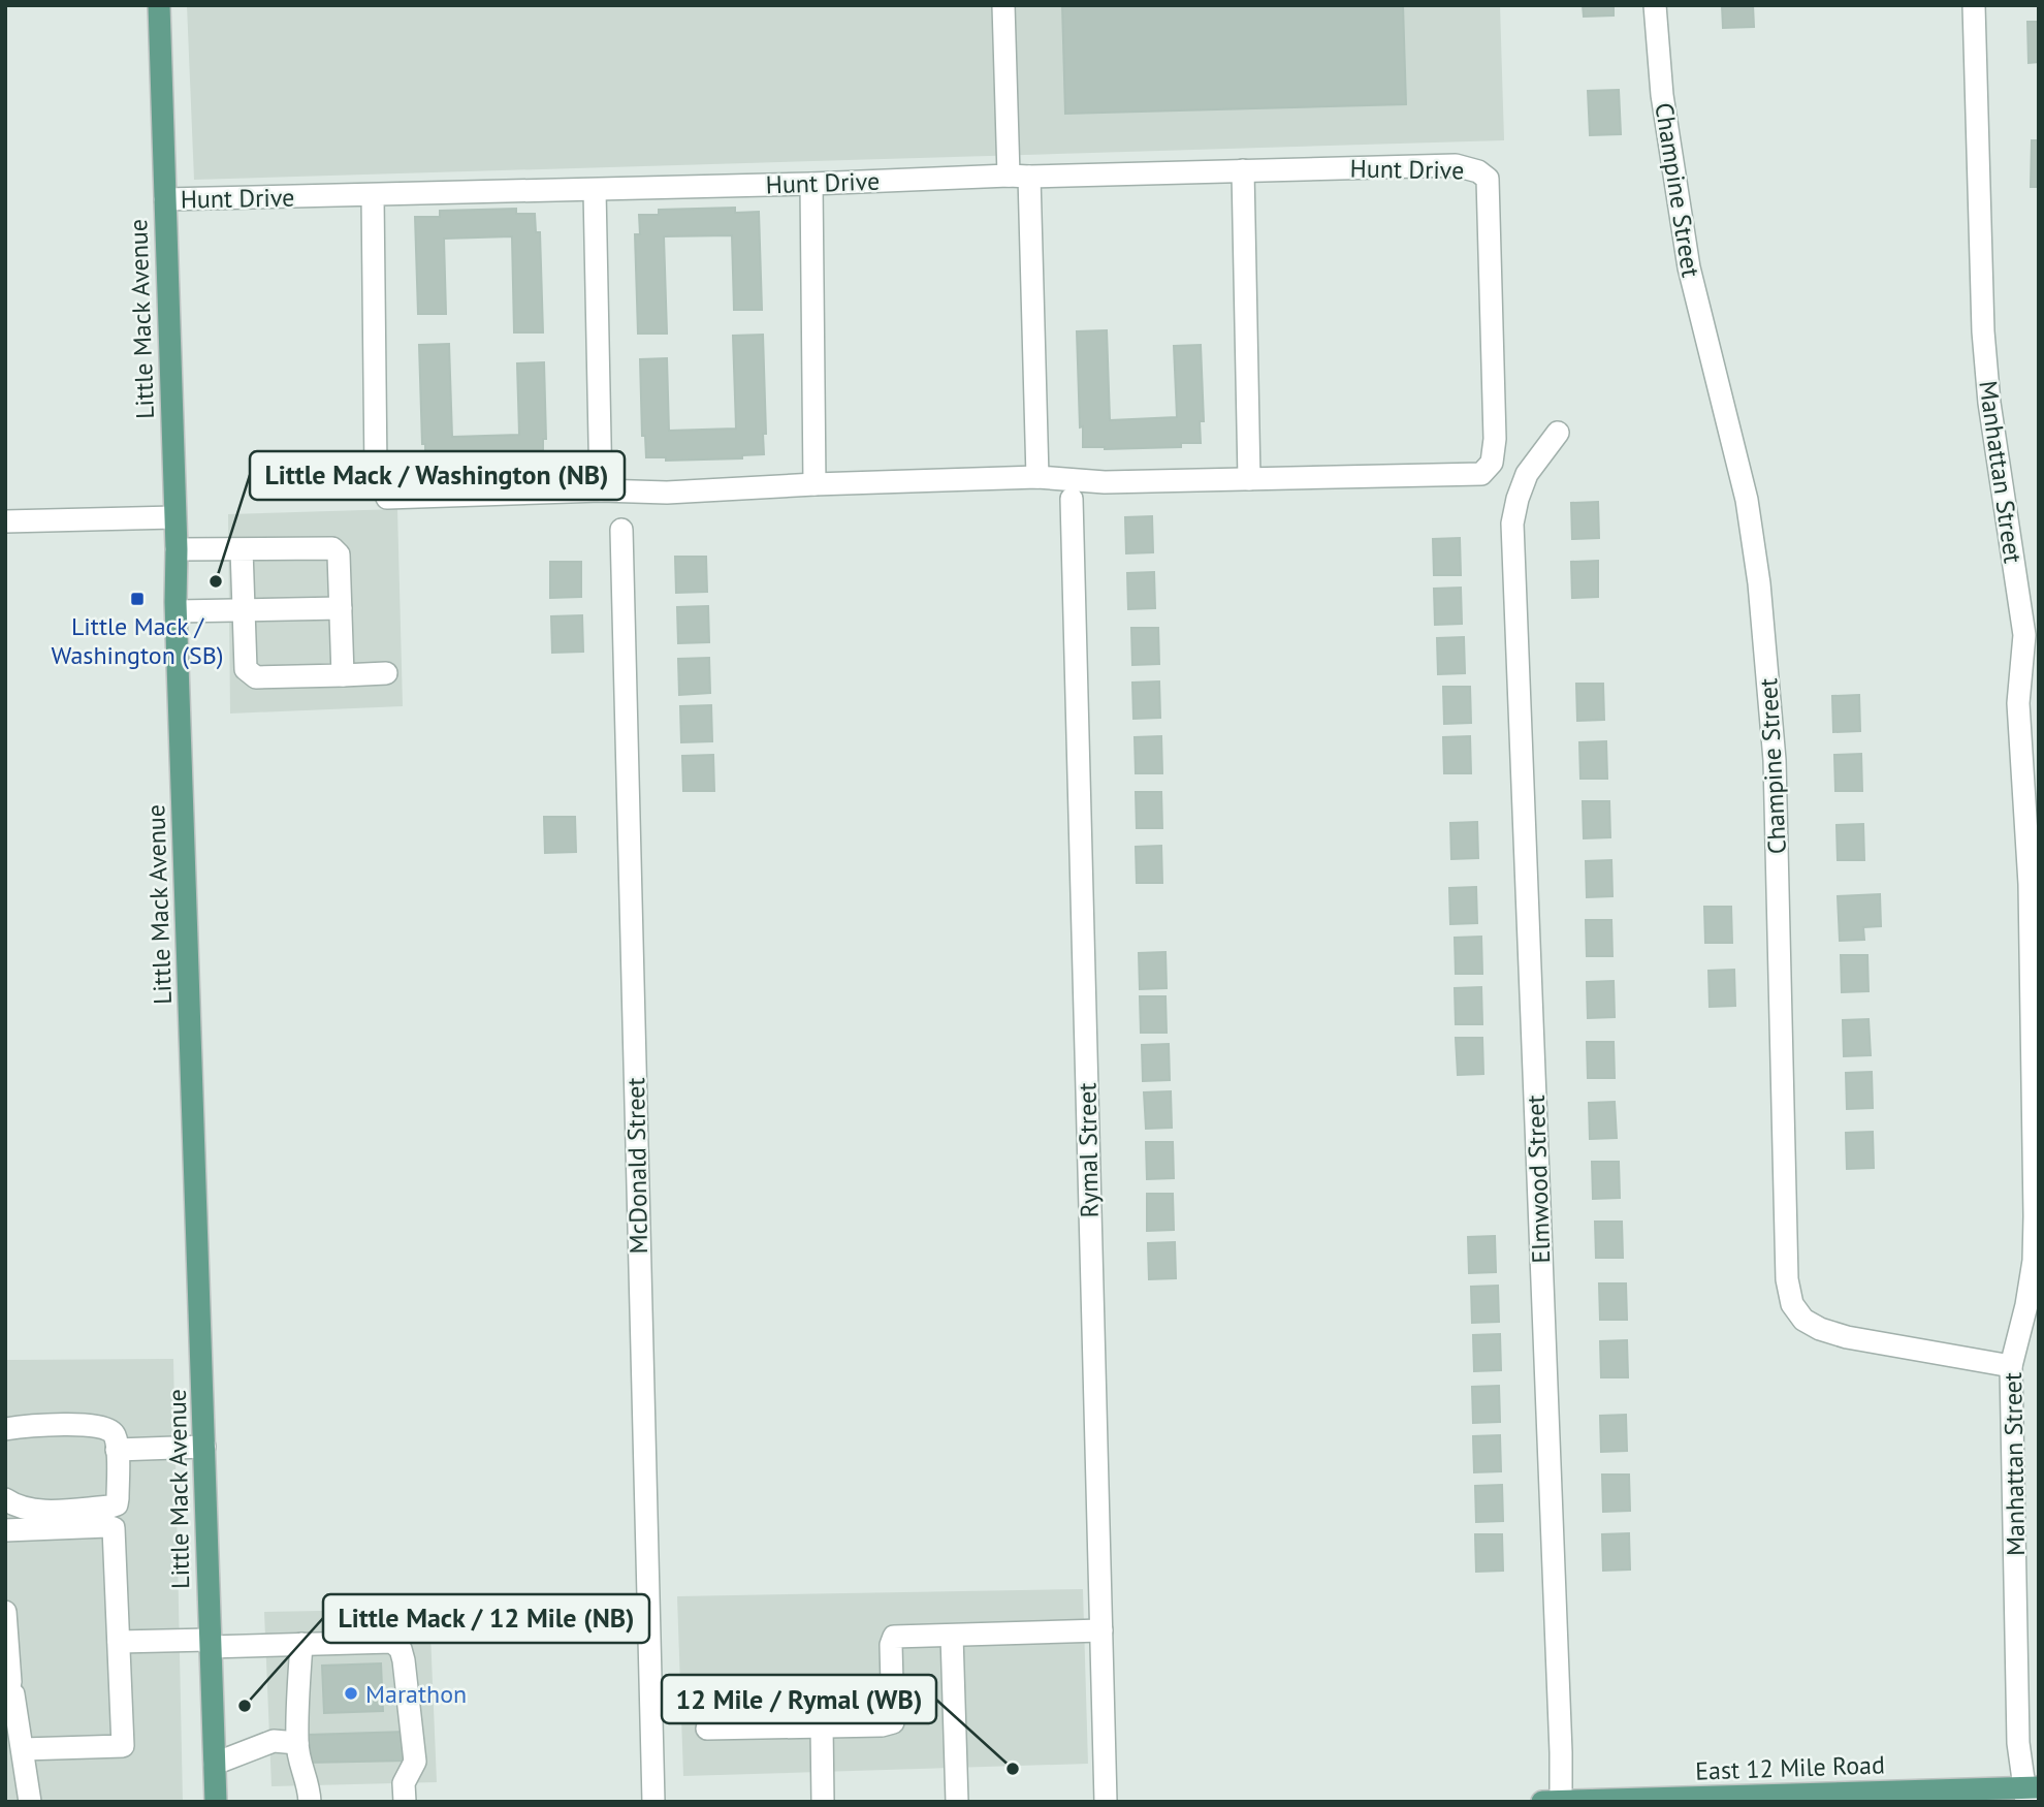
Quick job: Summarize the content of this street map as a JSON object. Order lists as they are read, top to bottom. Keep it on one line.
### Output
{"streets":{"main road":["Little Mack Avenue","East 12 Mile Road"],"street":["Hunt Drive","Champine Street","Manhattan Street","Rymal Street","McDonald Street","Elmwood Street"]},"crossings":[["Hunt Drive","Little Mack Avenue"],["Champine Street","Manhattan Street"],["Manhattan Street","East 12 Mile Road"],["Elmwood Street","East 12 Mile Road"]],"places":{"other":["Little Mack / Washington (NB)","Marathon","Little Mack / 12 Mile (NB)","12 Mile / Rymal (WB)"],"transit":["Little Mack / Washington (SB)"]}}
